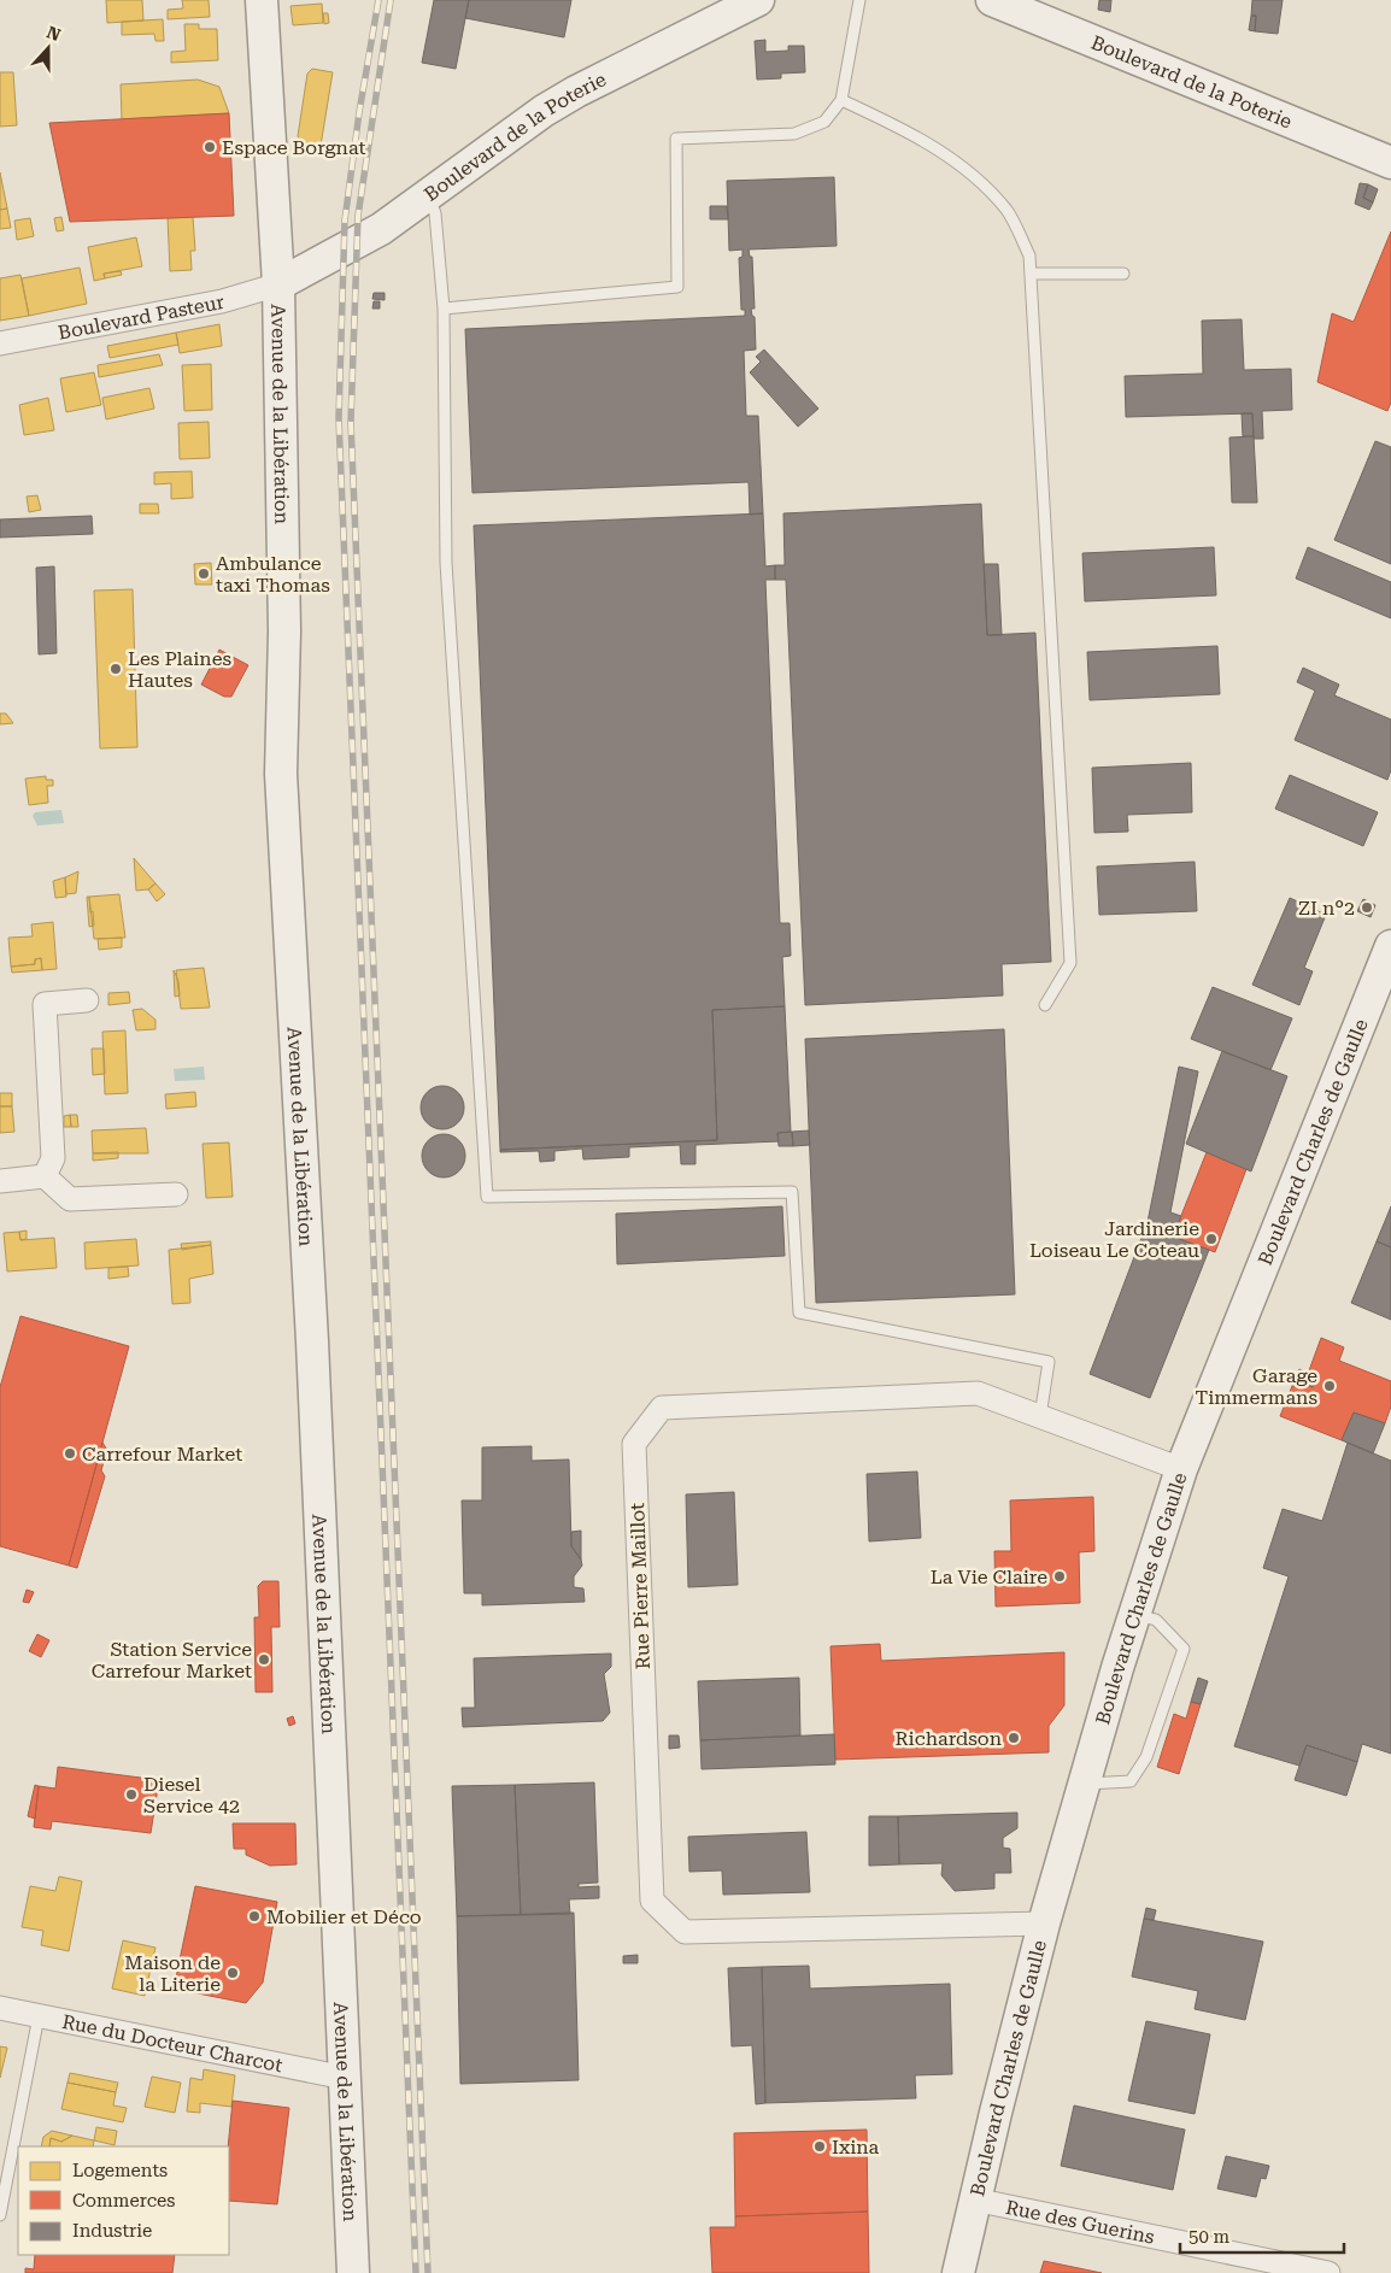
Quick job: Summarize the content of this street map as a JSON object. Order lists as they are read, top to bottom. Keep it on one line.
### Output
{"streets":{"street":["Boulevard de la Poterie","Boulevard Pasteur","Avenue de la Libération","Boulevard Charles de Gaulle","Rue Pierre Maillot","Rue du Docteur Charcot","Rue des Guerins"]},"crossings":[["Boulevard de la Poterie","Boulevard Pasteur"],["Boulevard de la Poterie","Avenue de la Libération"],["Boulevard Pasteur","Avenue de la Libération"],["Avenue de la Libération","Rue du Docteur Charcot"],["Boulevard Charles de Gaulle","Rue Pierre Maillot"],["Boulevard Charles de Gaulle","Rue des Guerins"]],"places":["Espace Borgnat","Ambulance taxi Thomas","Les Plaines Hautes","ZI n°2","Jardinerie Loiseau Le Coteau","Garage Timmermans","Carrefour Market","La Vie Claire","Station Service Carrefour Market","Richardson","Diesel Service 42","Mobilier et Déco","Maison de la Literie","Ixina"],"legend":["Logements","Commerces","Industrie"],"scale_bar":"50 m","north":"top"}
